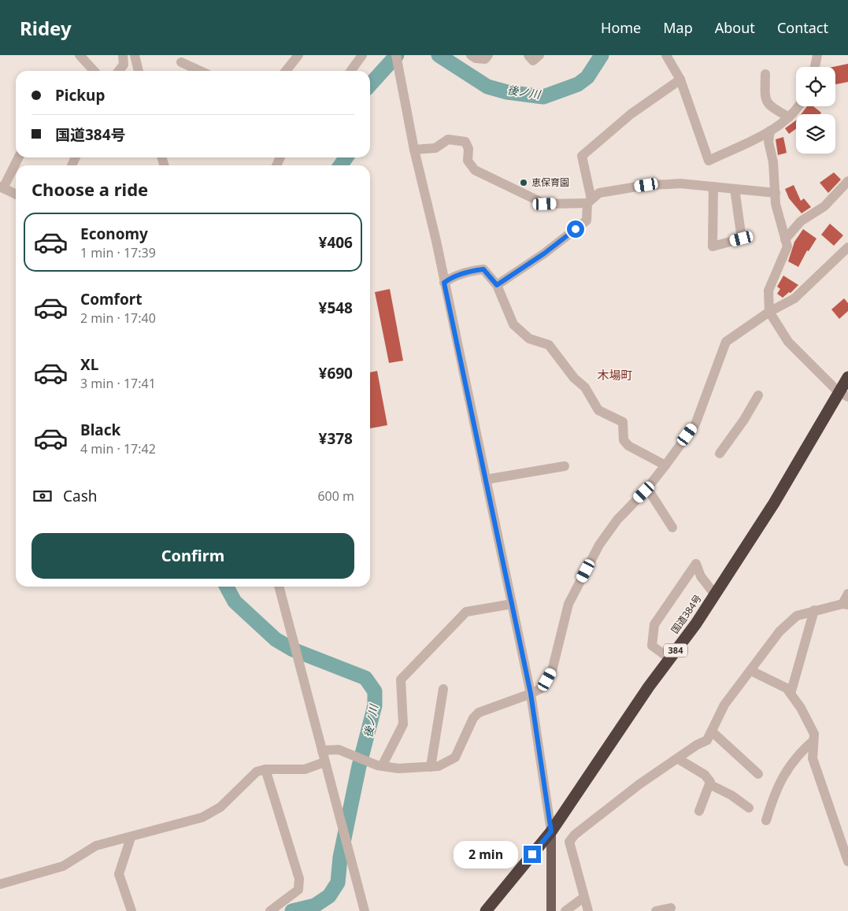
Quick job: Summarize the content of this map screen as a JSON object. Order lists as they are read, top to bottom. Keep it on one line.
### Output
{"streets":{"highway":["国道384号","384"]},"districts":["木場町"],"water":["後ノ川"],"places":["恵保育園"],"page":{"header":"Ridey","nav":["Home","Map","About","Contact"],"banner":["Pickup","国道384号"],"heading":"Choose a ride","list":[{"name":"Economy","note":"1 min · 17:39","value":"¥406"},{"name":"Comfort","note":"2 min · 17:40","value":"¥548"},{"name":"XL","note":"3 min · 17:41","value":"¥690"},{"name":"Black","note":"4 min · 17:42","value":"¥378"}],"pay":["Cash","600 m"],"buttons":"Confirm","bubble":"2 min"}}
